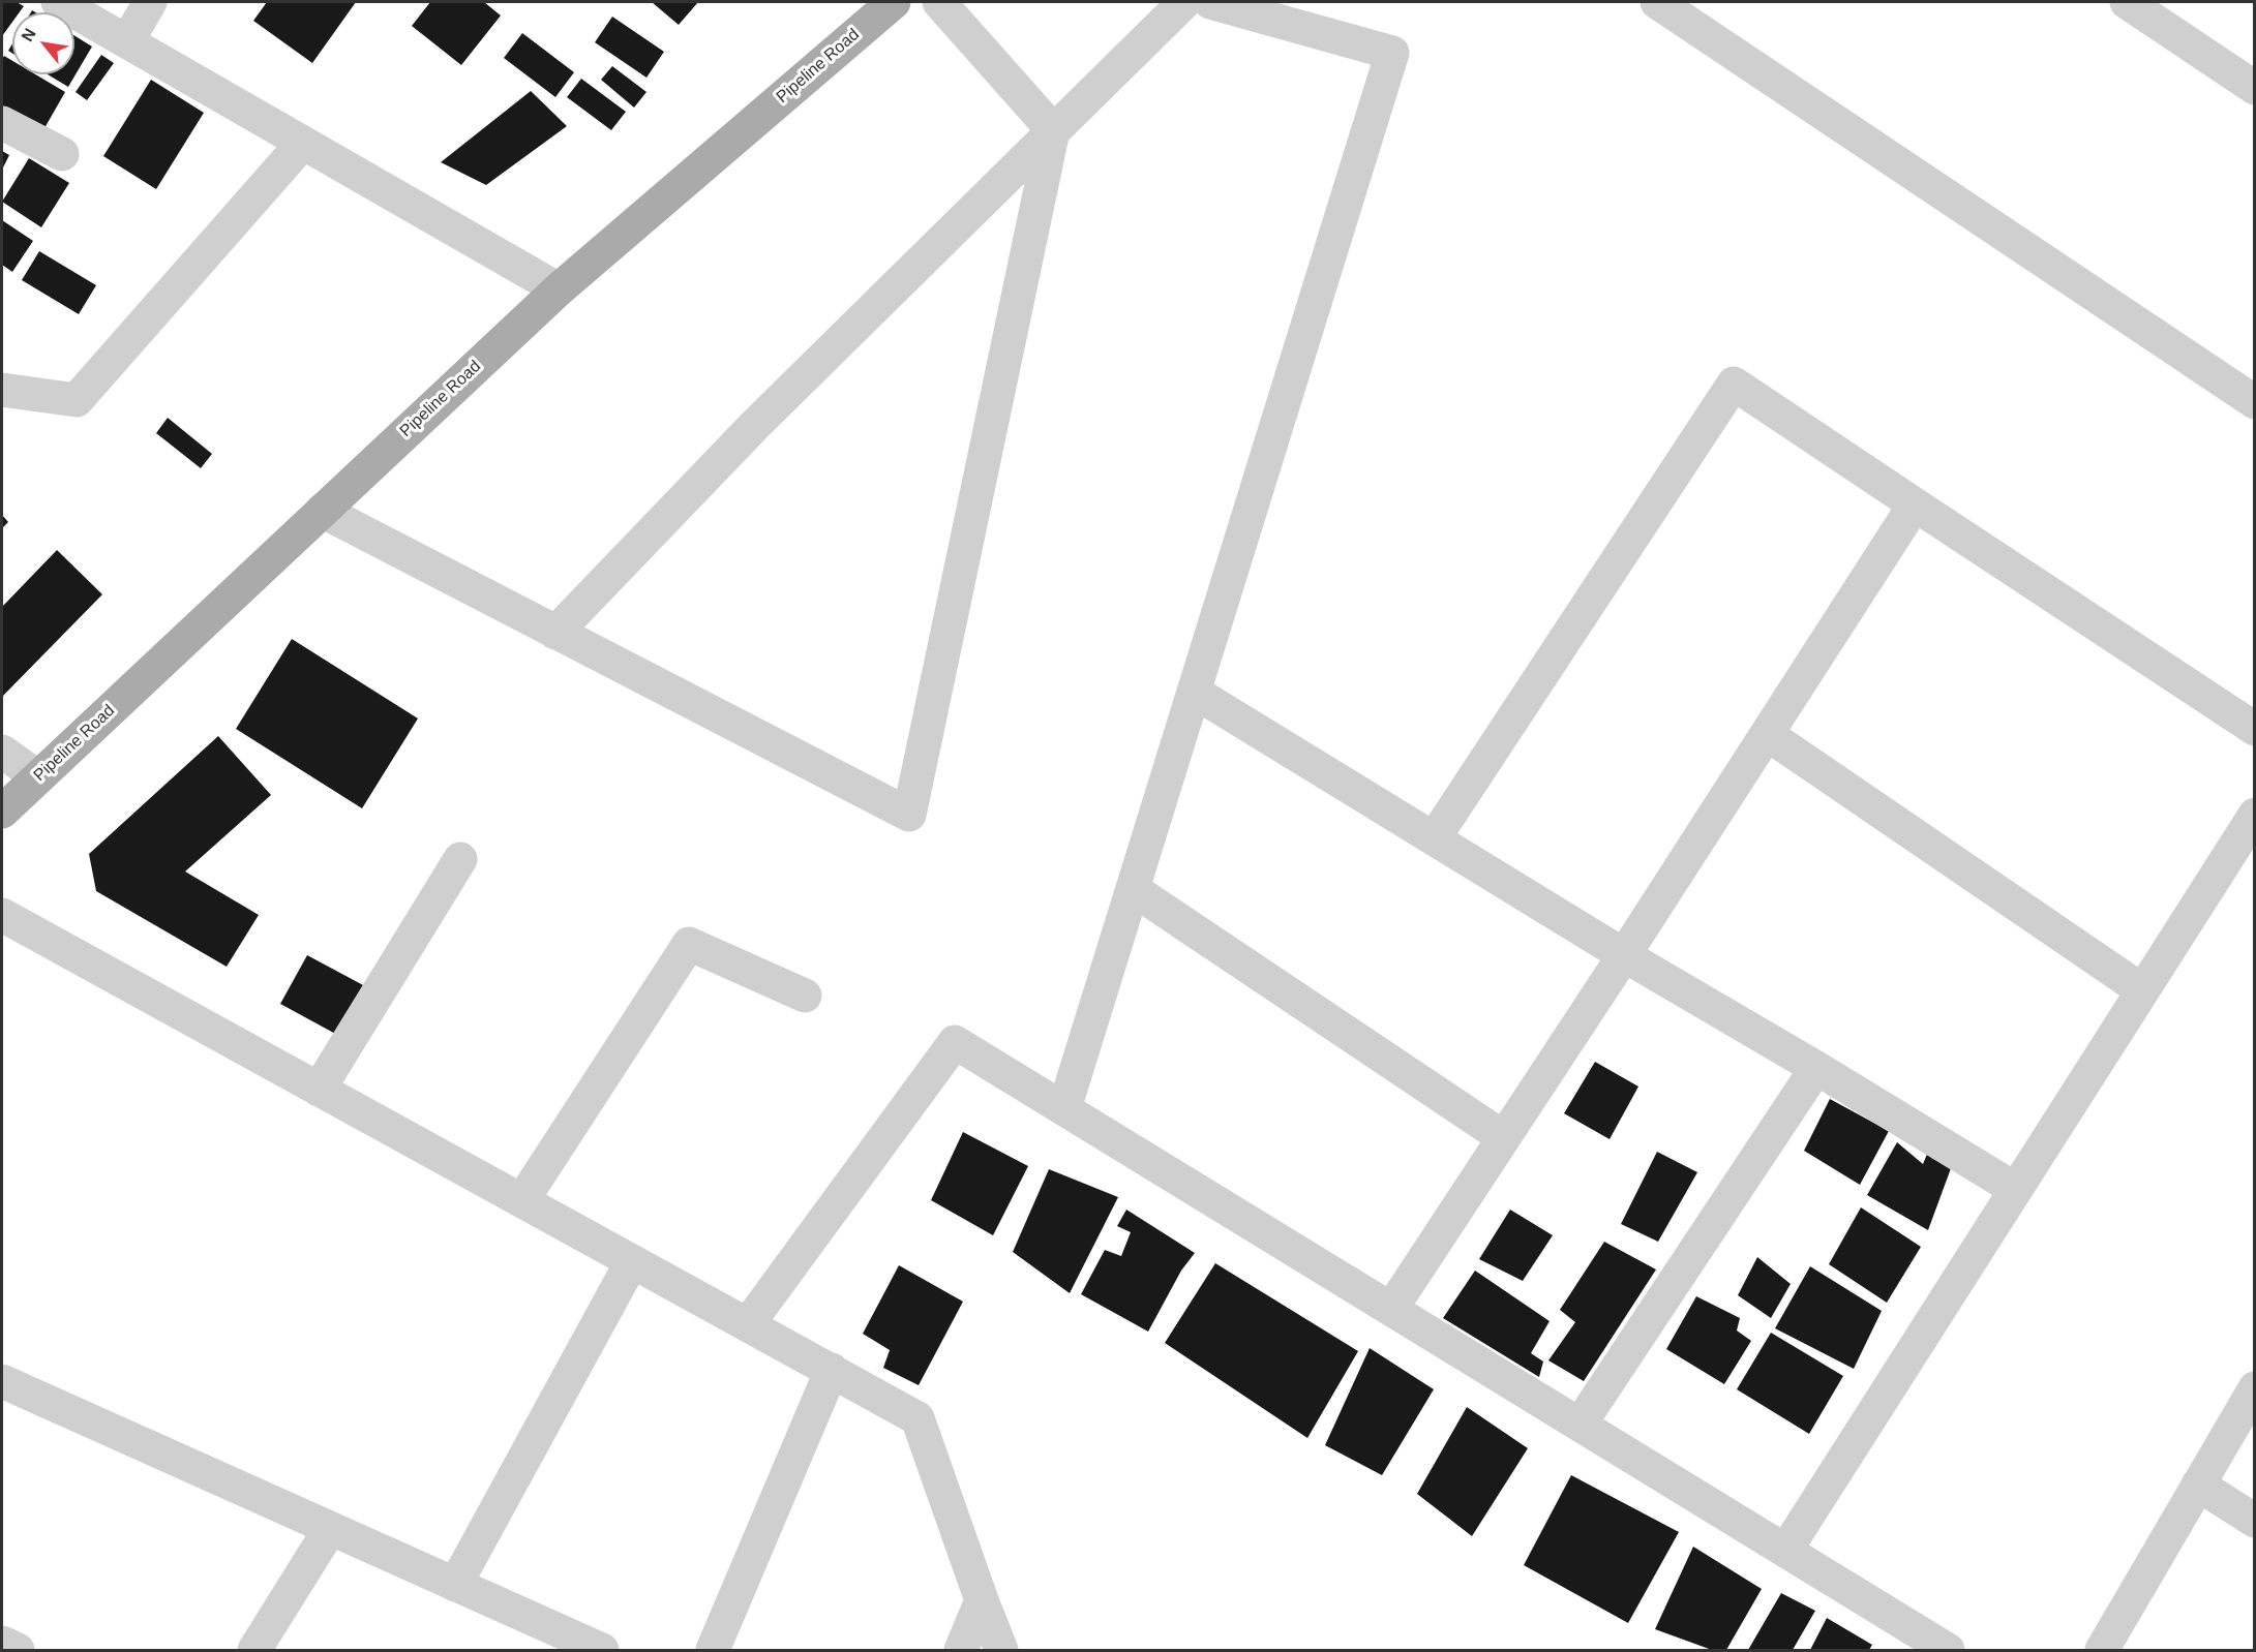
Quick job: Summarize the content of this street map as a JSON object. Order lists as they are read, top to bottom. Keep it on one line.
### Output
{"streets":{"main road":["Pipeline Road"]},"north":"top left"}
